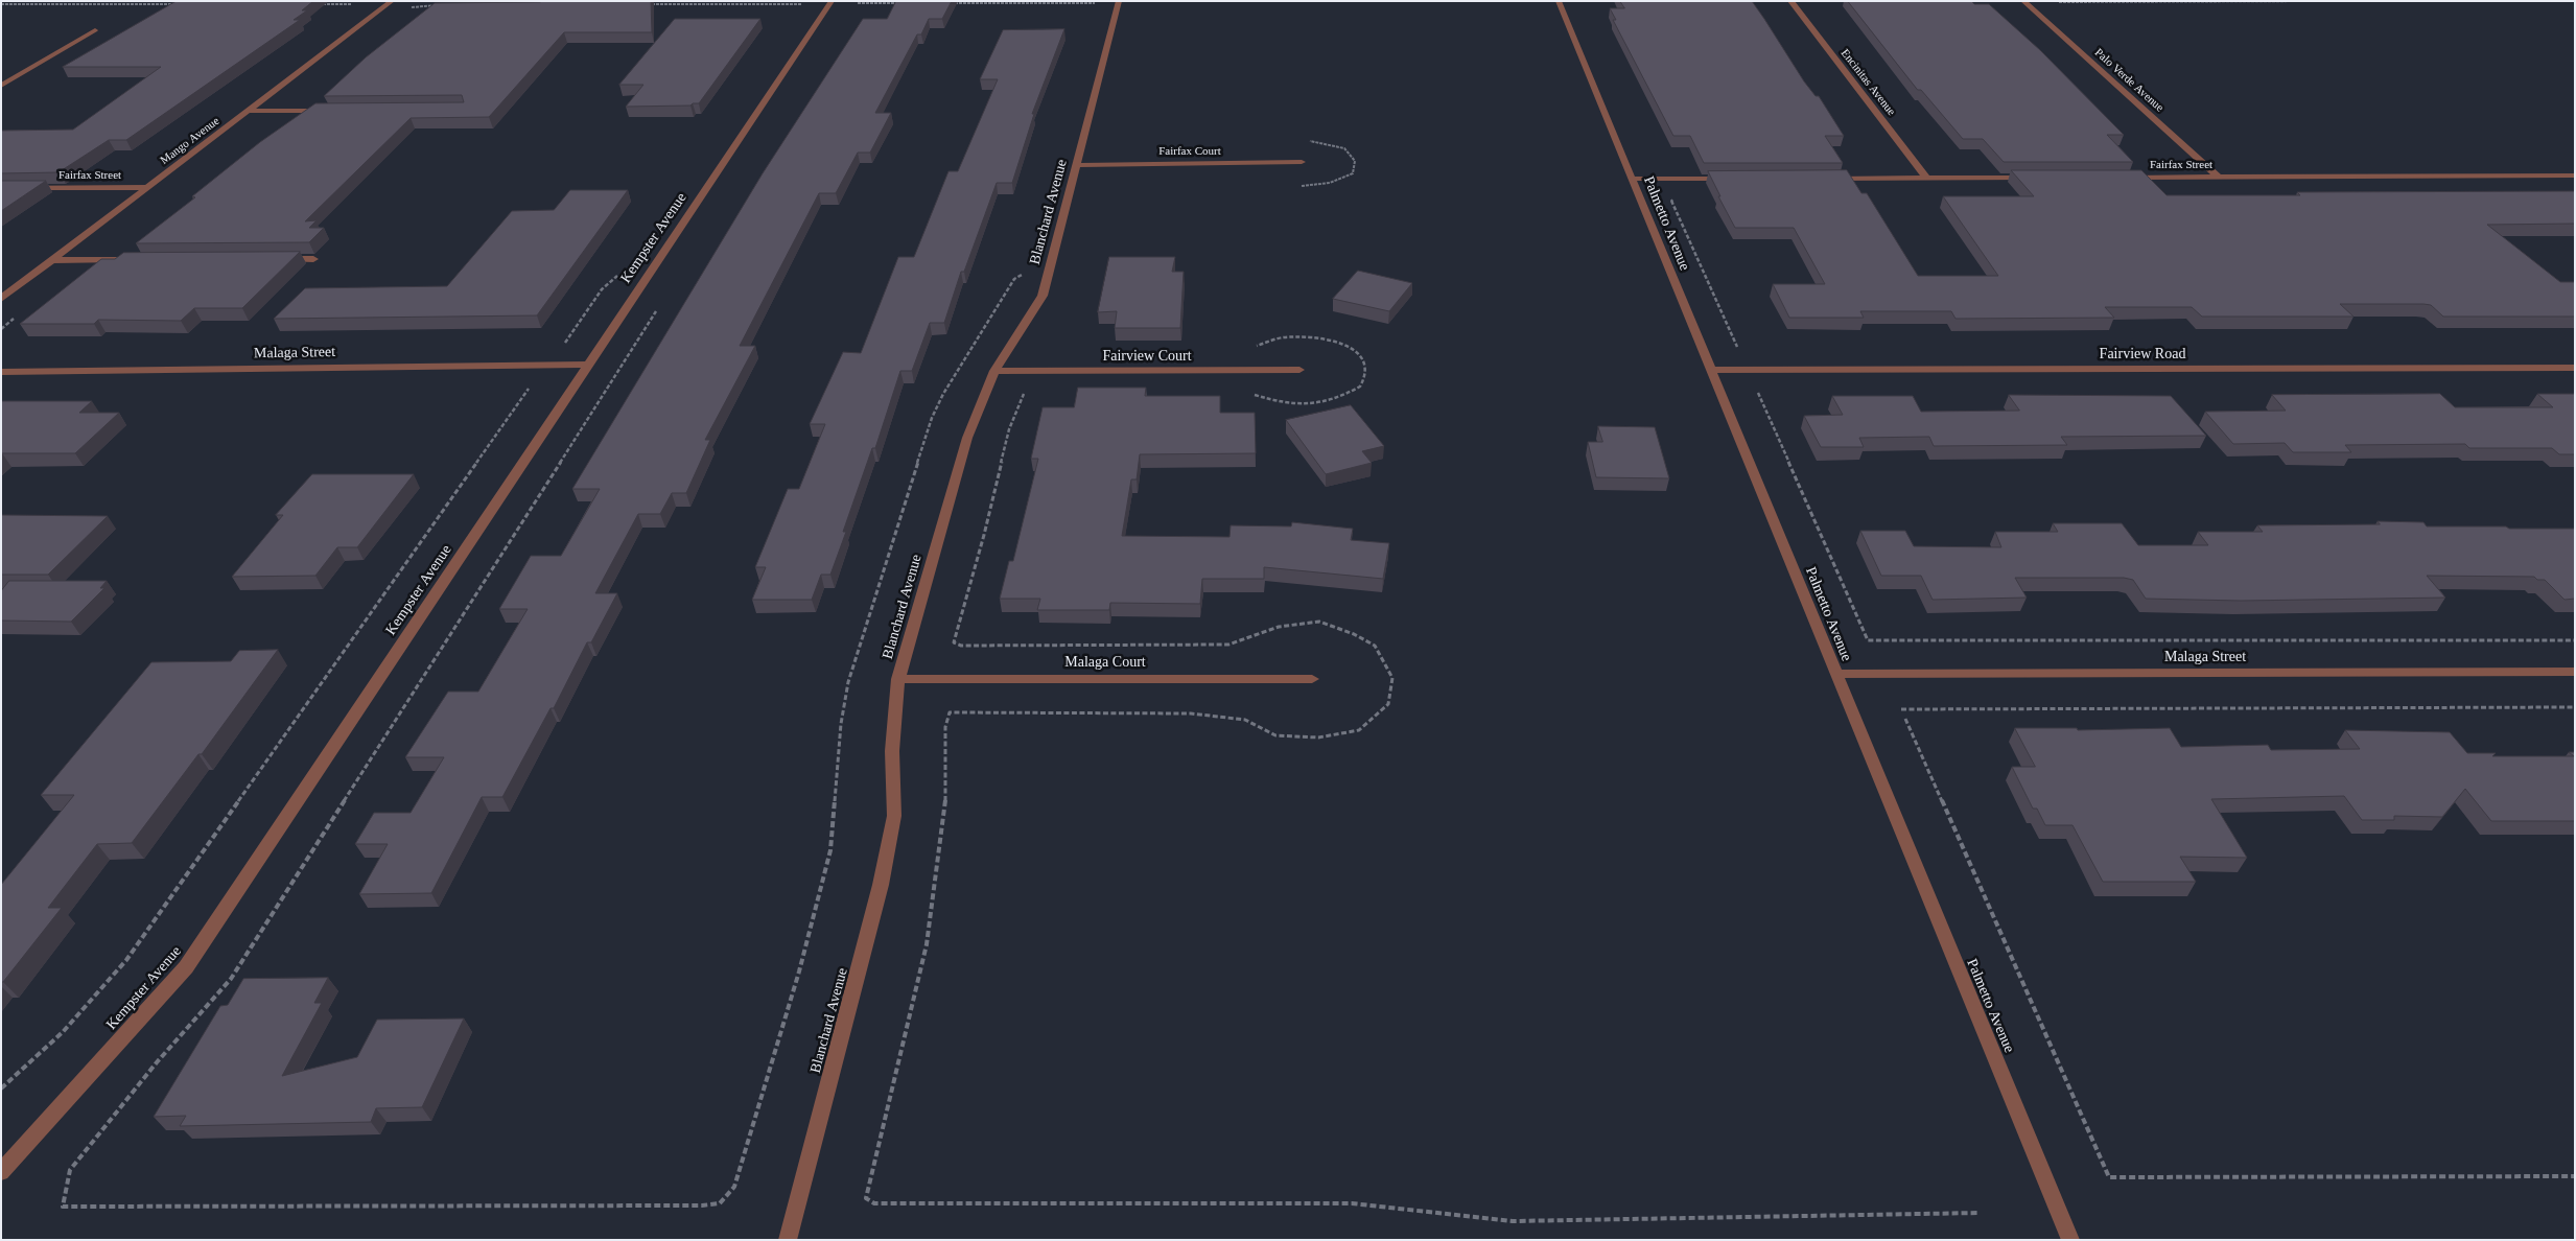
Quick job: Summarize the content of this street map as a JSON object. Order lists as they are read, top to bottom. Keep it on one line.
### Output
{"streets":{"street":["Palo Verde Avenue","Encinitas Avenue","Mango Avenue","Fairfax Court","Fairfax Street","Blanchard Avenue","Palmetto Avenue","Kempster Avenue","Malaga Street","Fairview Road","Fairview Court","Malaga Court"]},"crossings":[["Palo Verde Avenue","Fairfax Street"],["Mango Avenue","Fairfax Street"],["Fairfax Court","Blanchard Avenue"],["Blanchard Avenue","Fairview Court"],["Blanchard Avenue","Malaga Court"],["Palmetto Avenue","Malaga Street"],["Palmetto Avenue","Fairview Road"],["Kempster Avenue","Malaga Street"]]}
